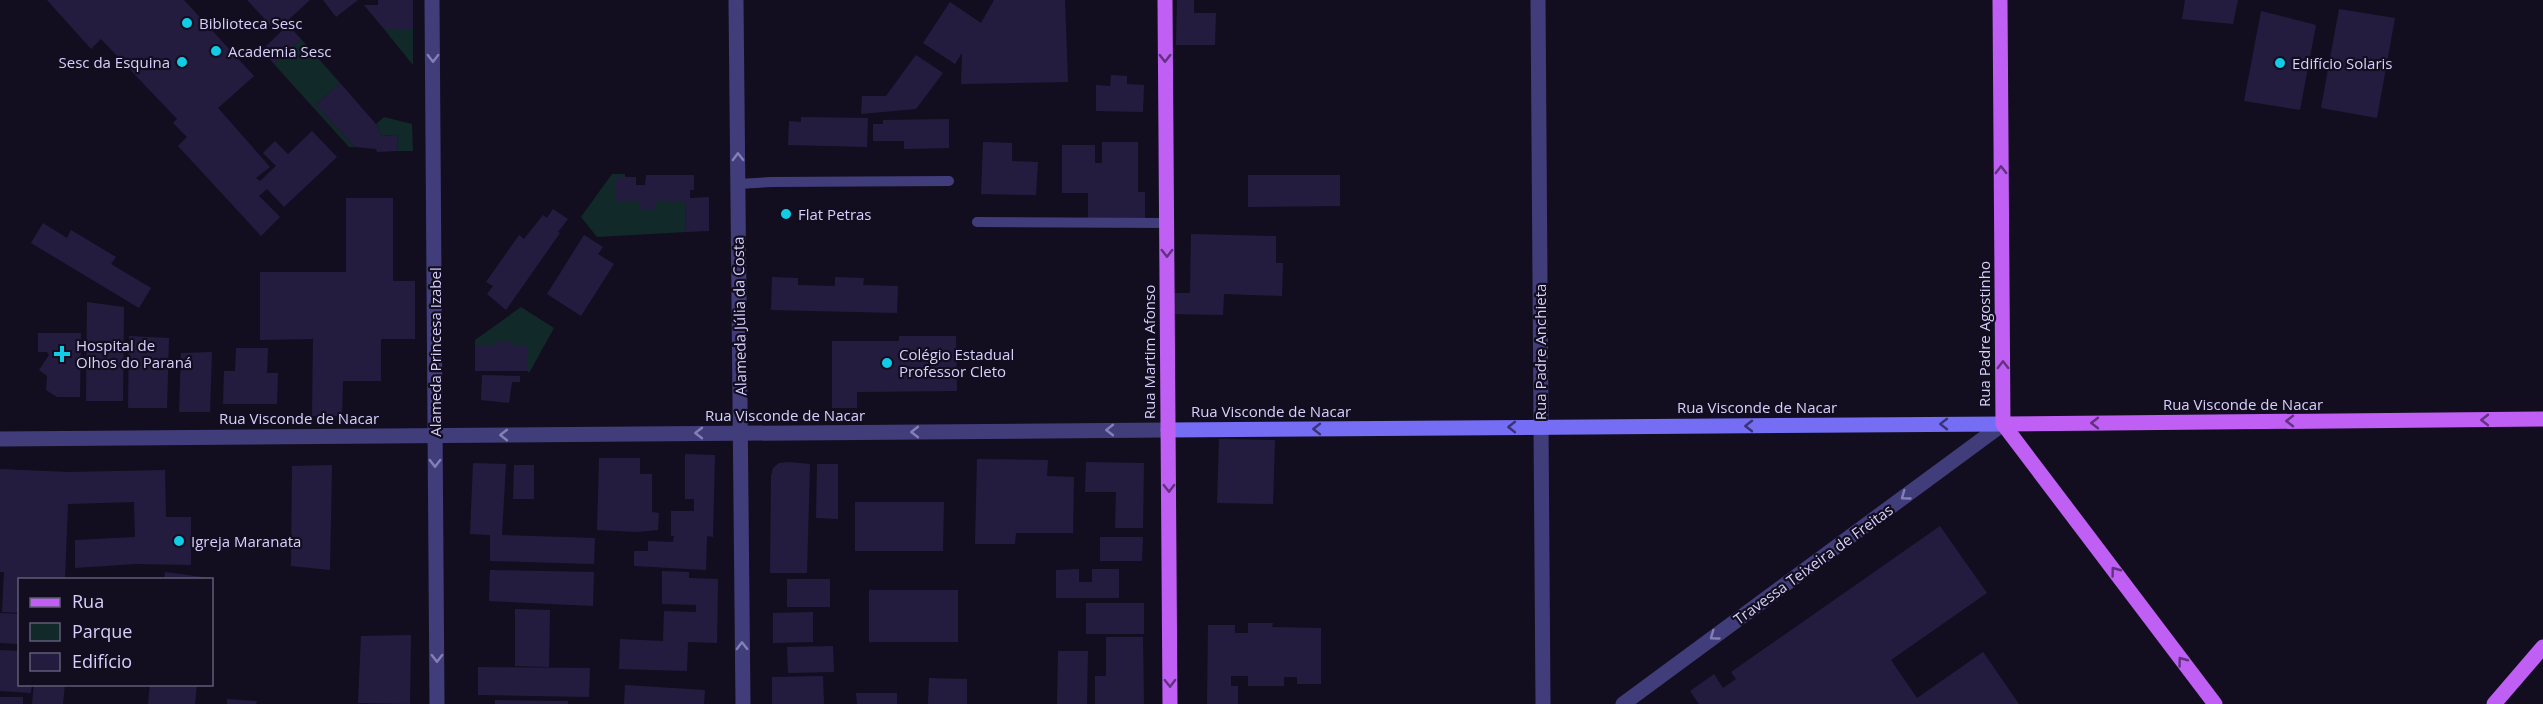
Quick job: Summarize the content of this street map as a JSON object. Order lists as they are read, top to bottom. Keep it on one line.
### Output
{"streets":{"main road":["Rua Padre Agostinho","Rua Martim Afonso","Rua Visconde de Nacar"],"street":["Alameda Júlia da Costa","Alameda Princesa Izabel","Rua Padre Anchieta","Travessa Teixeira de Freitas"]},"crossings":[["Alameda Júlia da Costa","Rua Visconde de Nacar"],["Rua Padre Agostinho","Rua Visconde de Nacar"],["Rua Padre Agostinho","Travessa Teixeira de Freitas"],["Alameda Princesa Izabel","Rua Visconde de Nacar"],["Rua Martim Afonso","Rua Visconde de Nacar"],["Rua Padre Anchieta","Rua Visconde de Nacar"],["Rua Visconde de Nacar","Travessa Teixeira de Freitas"]],"one_way":["Alameda Júlia da Costa","Rua Padre Agostinho","Alameda Princesa Izabel","Rua Martim Afonso","Rua Visconde de Nacar","Travessa Teixeira de Freitas"],"places":{"other":["Biblioteca Sesc","Academia Sesc","Sesc da Esquina","Edifício Solaris","Flat Petras","Colégio Estadual Professor Cleto","Igreja Maranata"],"health":["Hospital de Olhos do Paraná"]},"legend":["Rua","Parque","Edifício"]}
